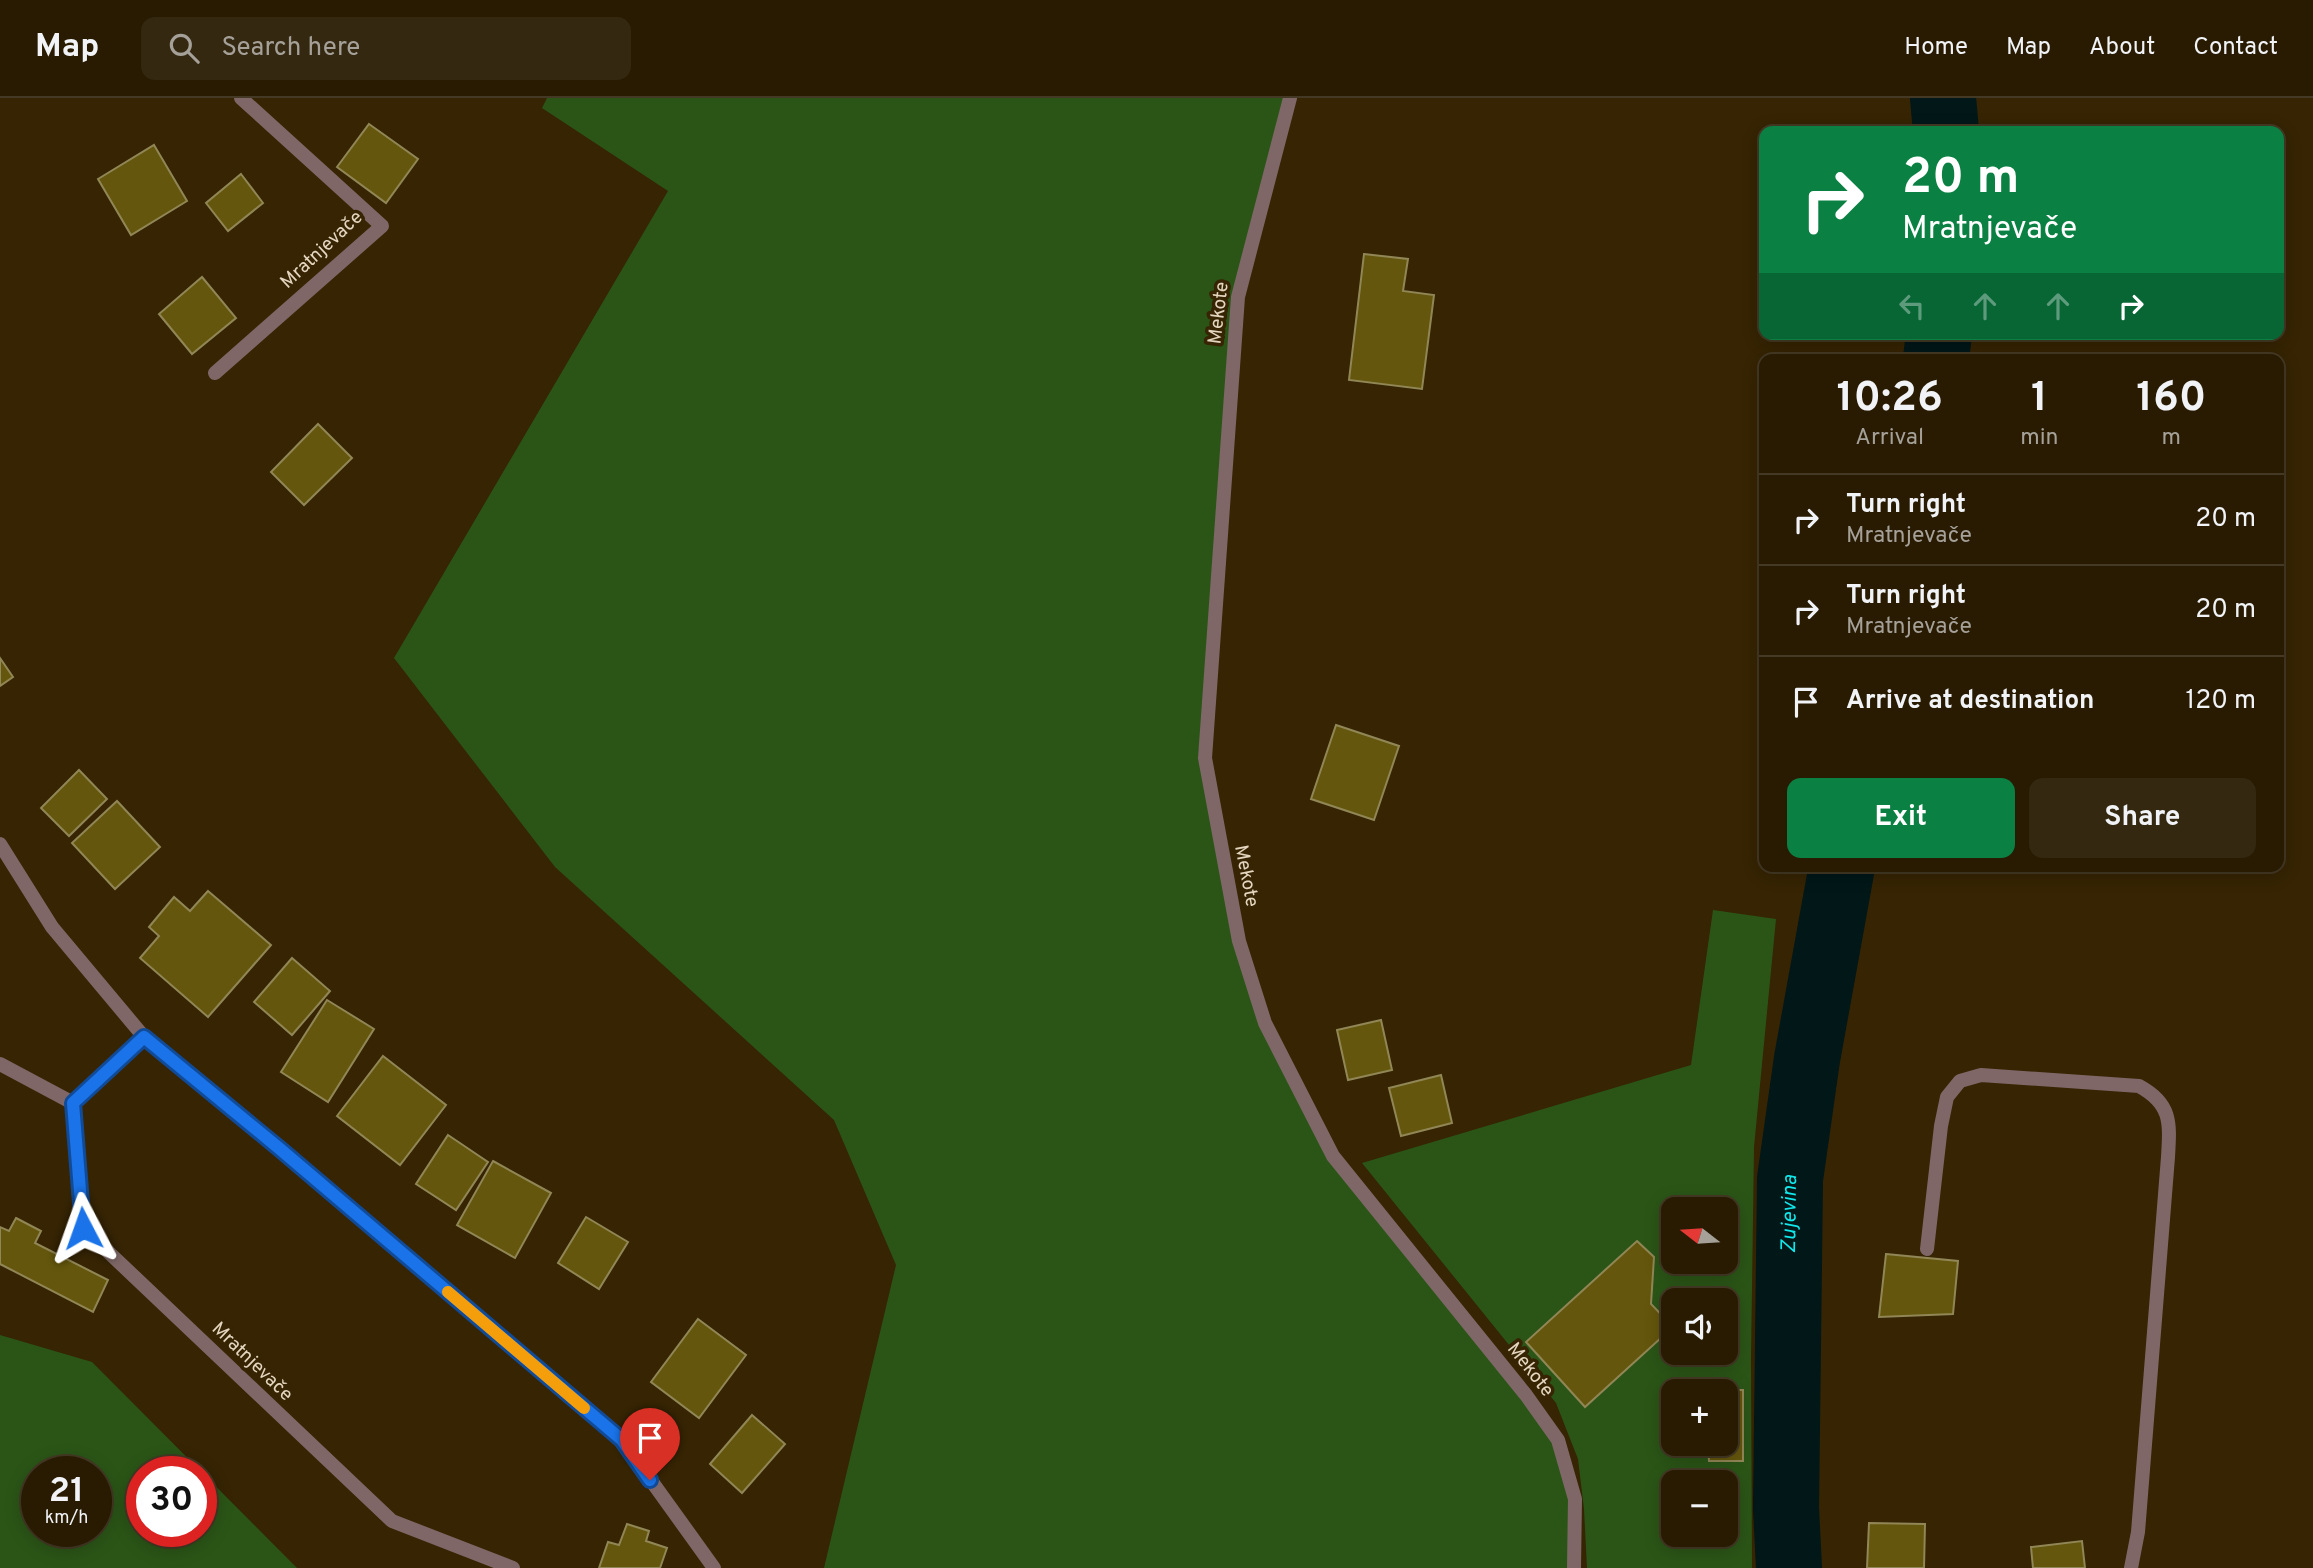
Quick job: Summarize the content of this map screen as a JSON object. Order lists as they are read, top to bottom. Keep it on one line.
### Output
{"streets":{"street":["Mratnjevače","Mekote"]},"water":["Zujevina"],"north":"left","page":{"header":"Map","search":"Search here","nav":["Home","Map","About","Contact"],"turn":["20 m","Mratnjevače"],"eta":["10:26","Arrival","1","min","160","m"],"list":[{"name":"Turn right","note":"Mratnjevače","value":"20 m"},{"name":"Turn right","note":"Mratnjevače","value":"20 m"},{"name":"Arrive at destination","value":"120 m"}],"buttons":["Exit","Share"],"map_buttons":["+","−"],"speed":"21 km/h","limit":"30"}}
